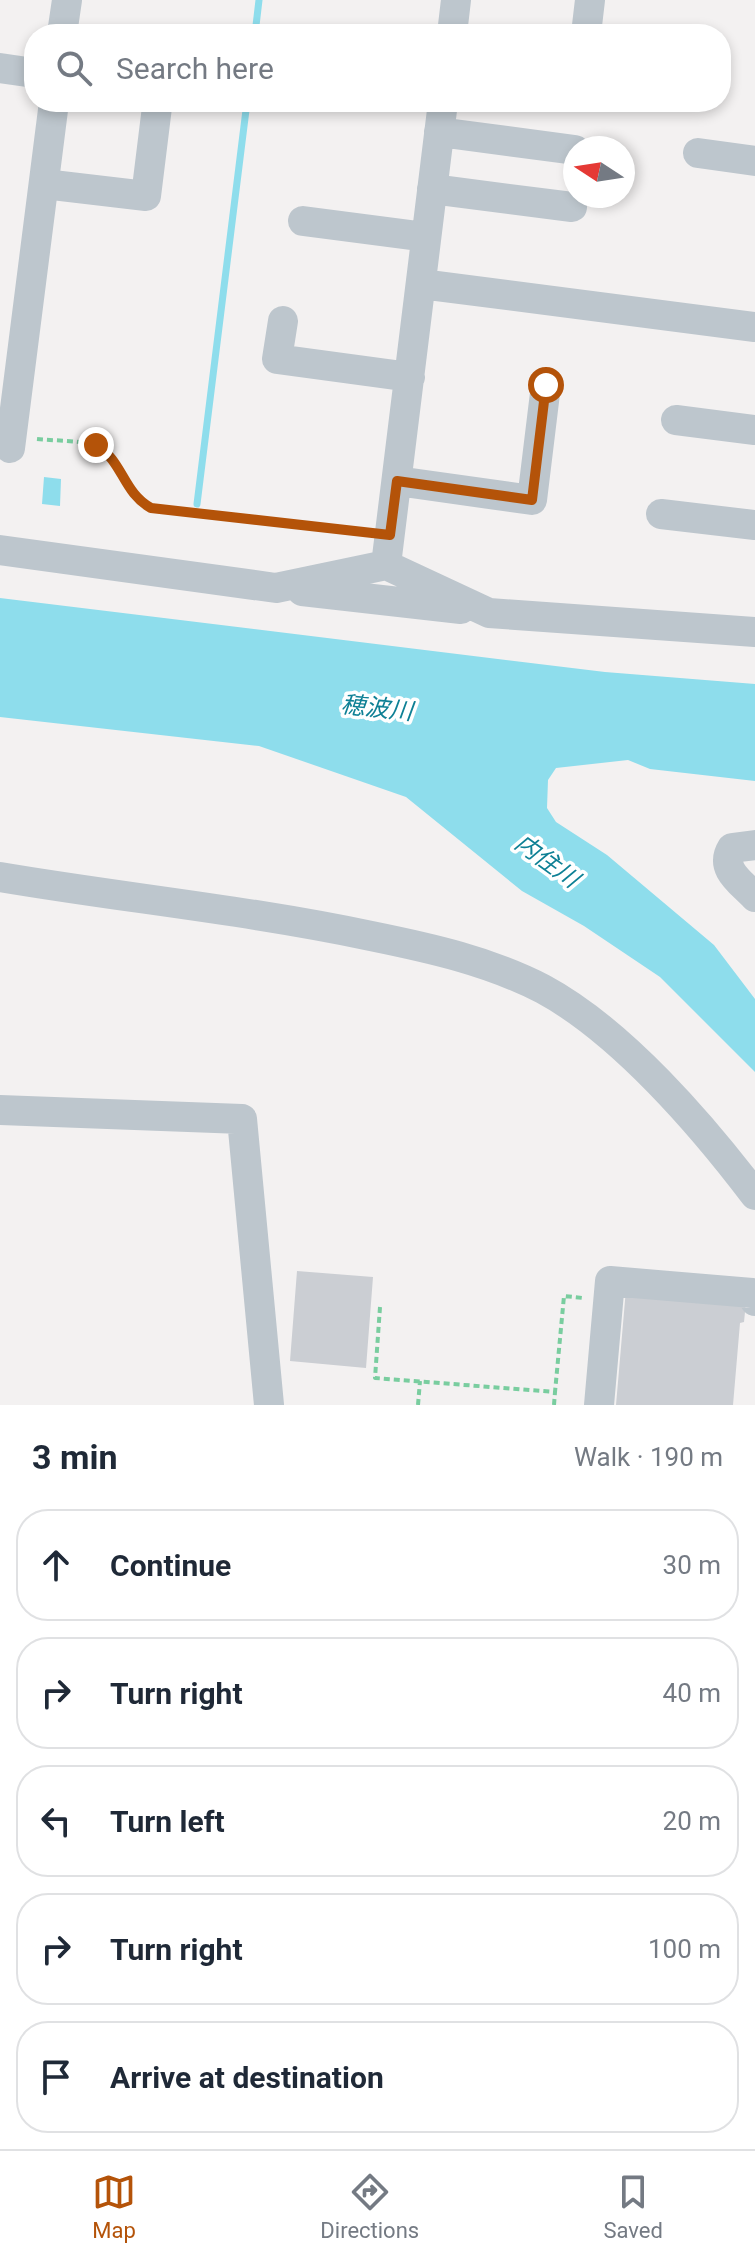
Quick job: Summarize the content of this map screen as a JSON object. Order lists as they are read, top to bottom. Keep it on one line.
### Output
{"water":["穂波川","内住川"],"north":"left","page":{"search":"Search here","heading":["3 min","Walk · 190 m"],"list":[["Continue","30 m"],["Turn right","40 m"],["Turn left","20 m"],["Turn right","100 m"],"Arrive at destination"],"nav":["Map","Directions","Saved"]}}
